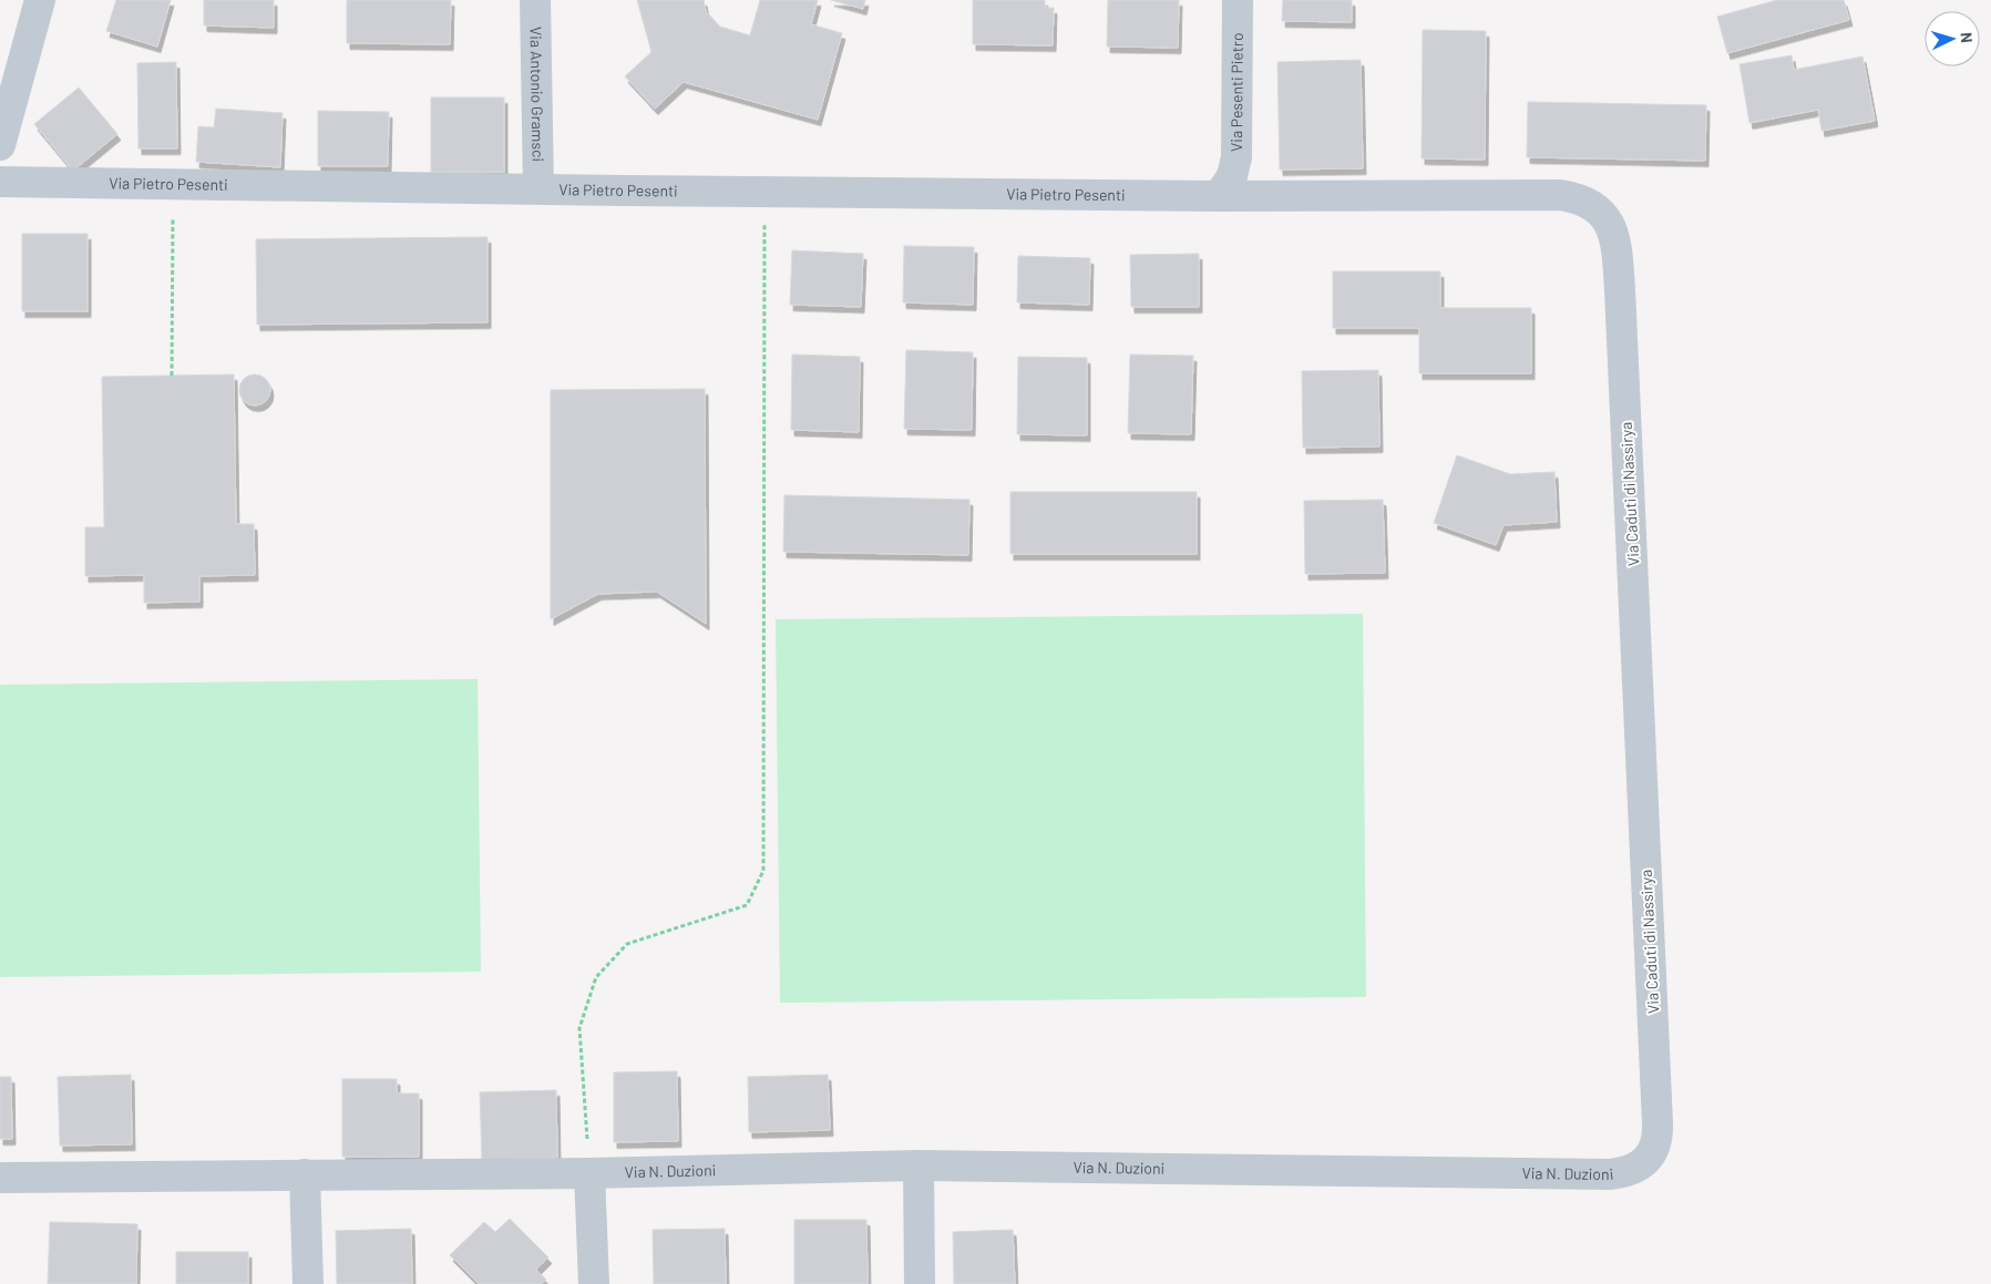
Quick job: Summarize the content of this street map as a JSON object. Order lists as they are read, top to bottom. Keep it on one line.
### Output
{"streets":{"street":["Via Pesenti Pietro","Via Antonio Gramsci","Via Pietro Pesenti","Via Caduti di Nassirya","Via N. Duzioni"]},"crossings":[["Via Pesenti Pietro","Via Pietro Pesenti"],["Via Pesenti Pietro","Via Caduti di Nassirya"],["Via Antonio Gramsci","Via Pietro Pesenti"],["Via Pietro Pesenti","Via Caduti di Nassirya"],["Via Caduti di Nassirya","Via N. Duzioni"]],"north":"right"}
